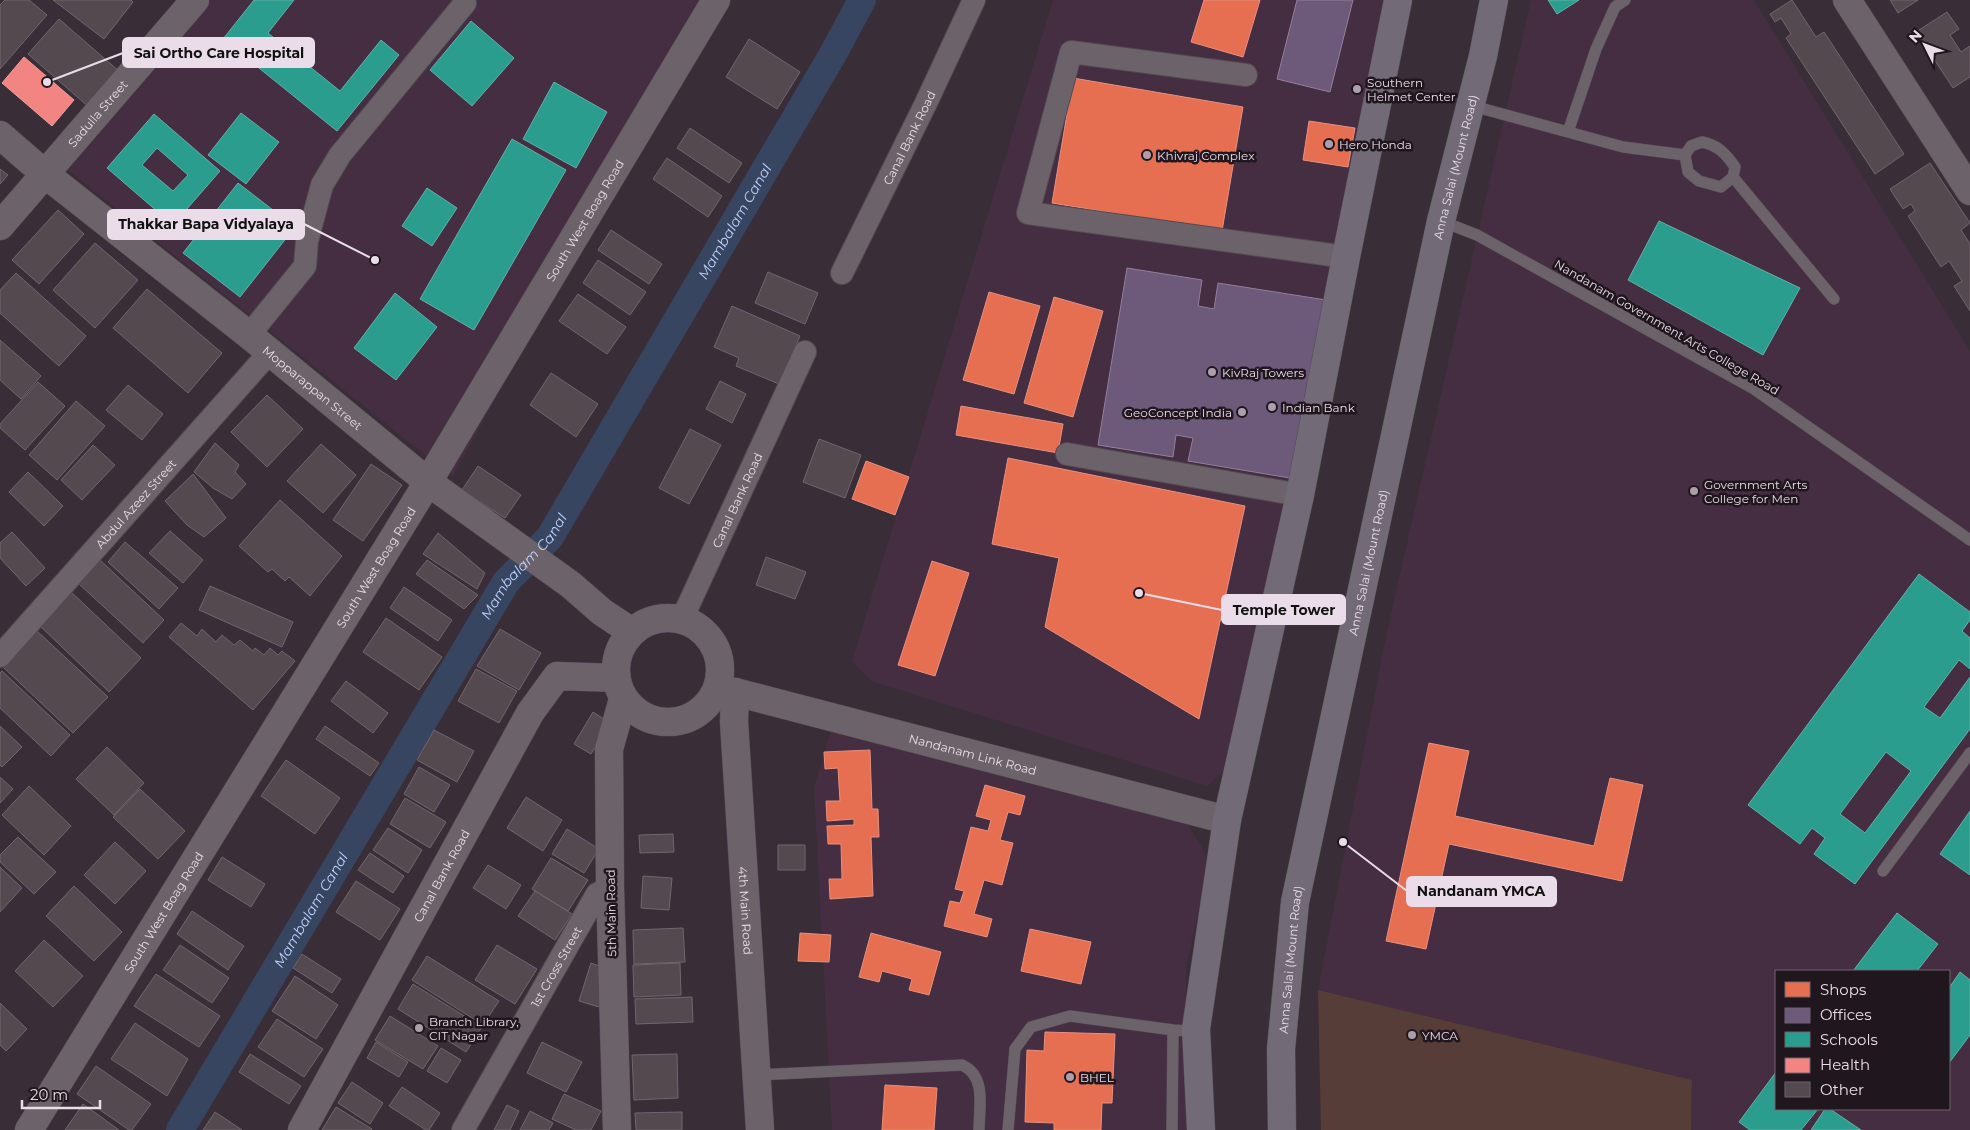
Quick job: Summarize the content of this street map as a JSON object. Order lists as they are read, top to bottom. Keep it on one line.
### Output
{"streets":{"main road":["Anna Salai (Mount Road)"],"street":["Sadulla Street","Canal Bank Road","South West Boag Road","Mopparappan Street","Abdul Azeez Street","Nandanam Link Road","4th Main Road","5th Main Road","1st Cross Street"],"lane":["Nandanam Government Arts College Road"]},"crossings":[["Sadulla Street","Mopparappan Street"],["Canal Bank Road","Mopparappan Street"],["Canal Bank Road","Nandanam Link Road"],["Canal Bank Road","4th Main Road"],["Canal Bank Road","5th Main Road"],["Anna Salai (Mount Road)","Nandanam Government Arts College Road"],["South West Boag Road","Mopparappan Street"],["Mopparappan Street","Abdul Azeez Street"],["Mopparappan Street","Nandanam Link Road"],["Mopparappan Street","4th Main Road"],["Mopparappan Street","5th Main Road"],["Nandanam Link Road","4th Main Road"],["Nandanam Link Road","5th Main Road"],["4th Main Road","5th Main Road"],["5th Main Road","1st Cross Street"]],"water":["Mambalam Canal"],"places":["Sai Ortho Care Hospital","Southern Helmet Center","Hero Honda","Khivraj Complex","Thakkar Bapa Vidyalaya","KivRaj Towers","Indian Bank","GeoConcept India","Government Arts College for Men","Temple Tower","Nandanam YMCA","Branch Library, CIT Nagar","YMCA","BHEL"],"legend":["Shops","Offices","Schools","Health","Other"],"scale_bar":"20 m","north":"top left"}
